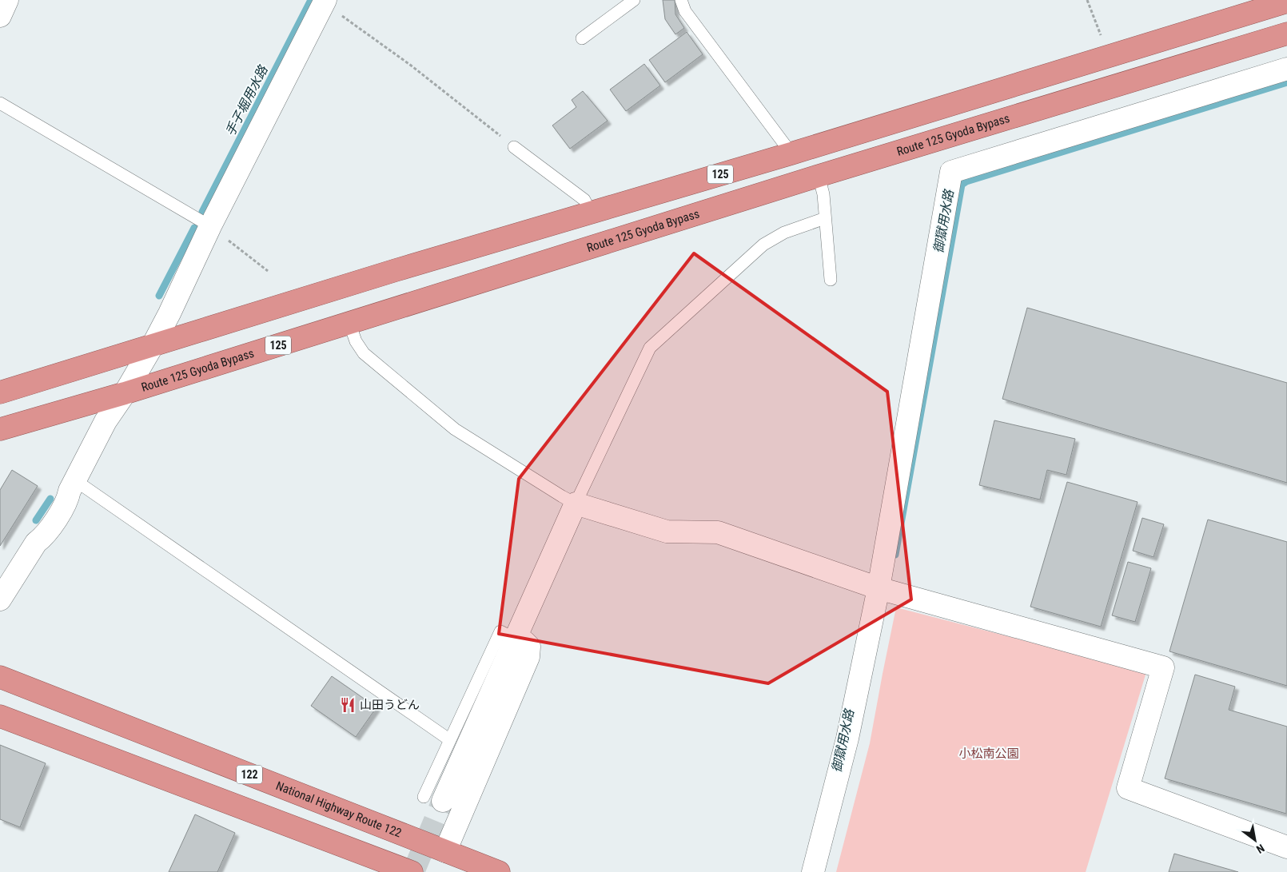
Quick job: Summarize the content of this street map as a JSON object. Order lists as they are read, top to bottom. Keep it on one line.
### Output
{"streets":{"highway":["Route 125 Gyoda Bypass","125","122","National Highway Route 122"]},"water":["手子堀用水路","御獄用水路"],"parks":["小松南公園"],"places":{"restaurant":["山田うどん"]},"north":"bottom right"}
